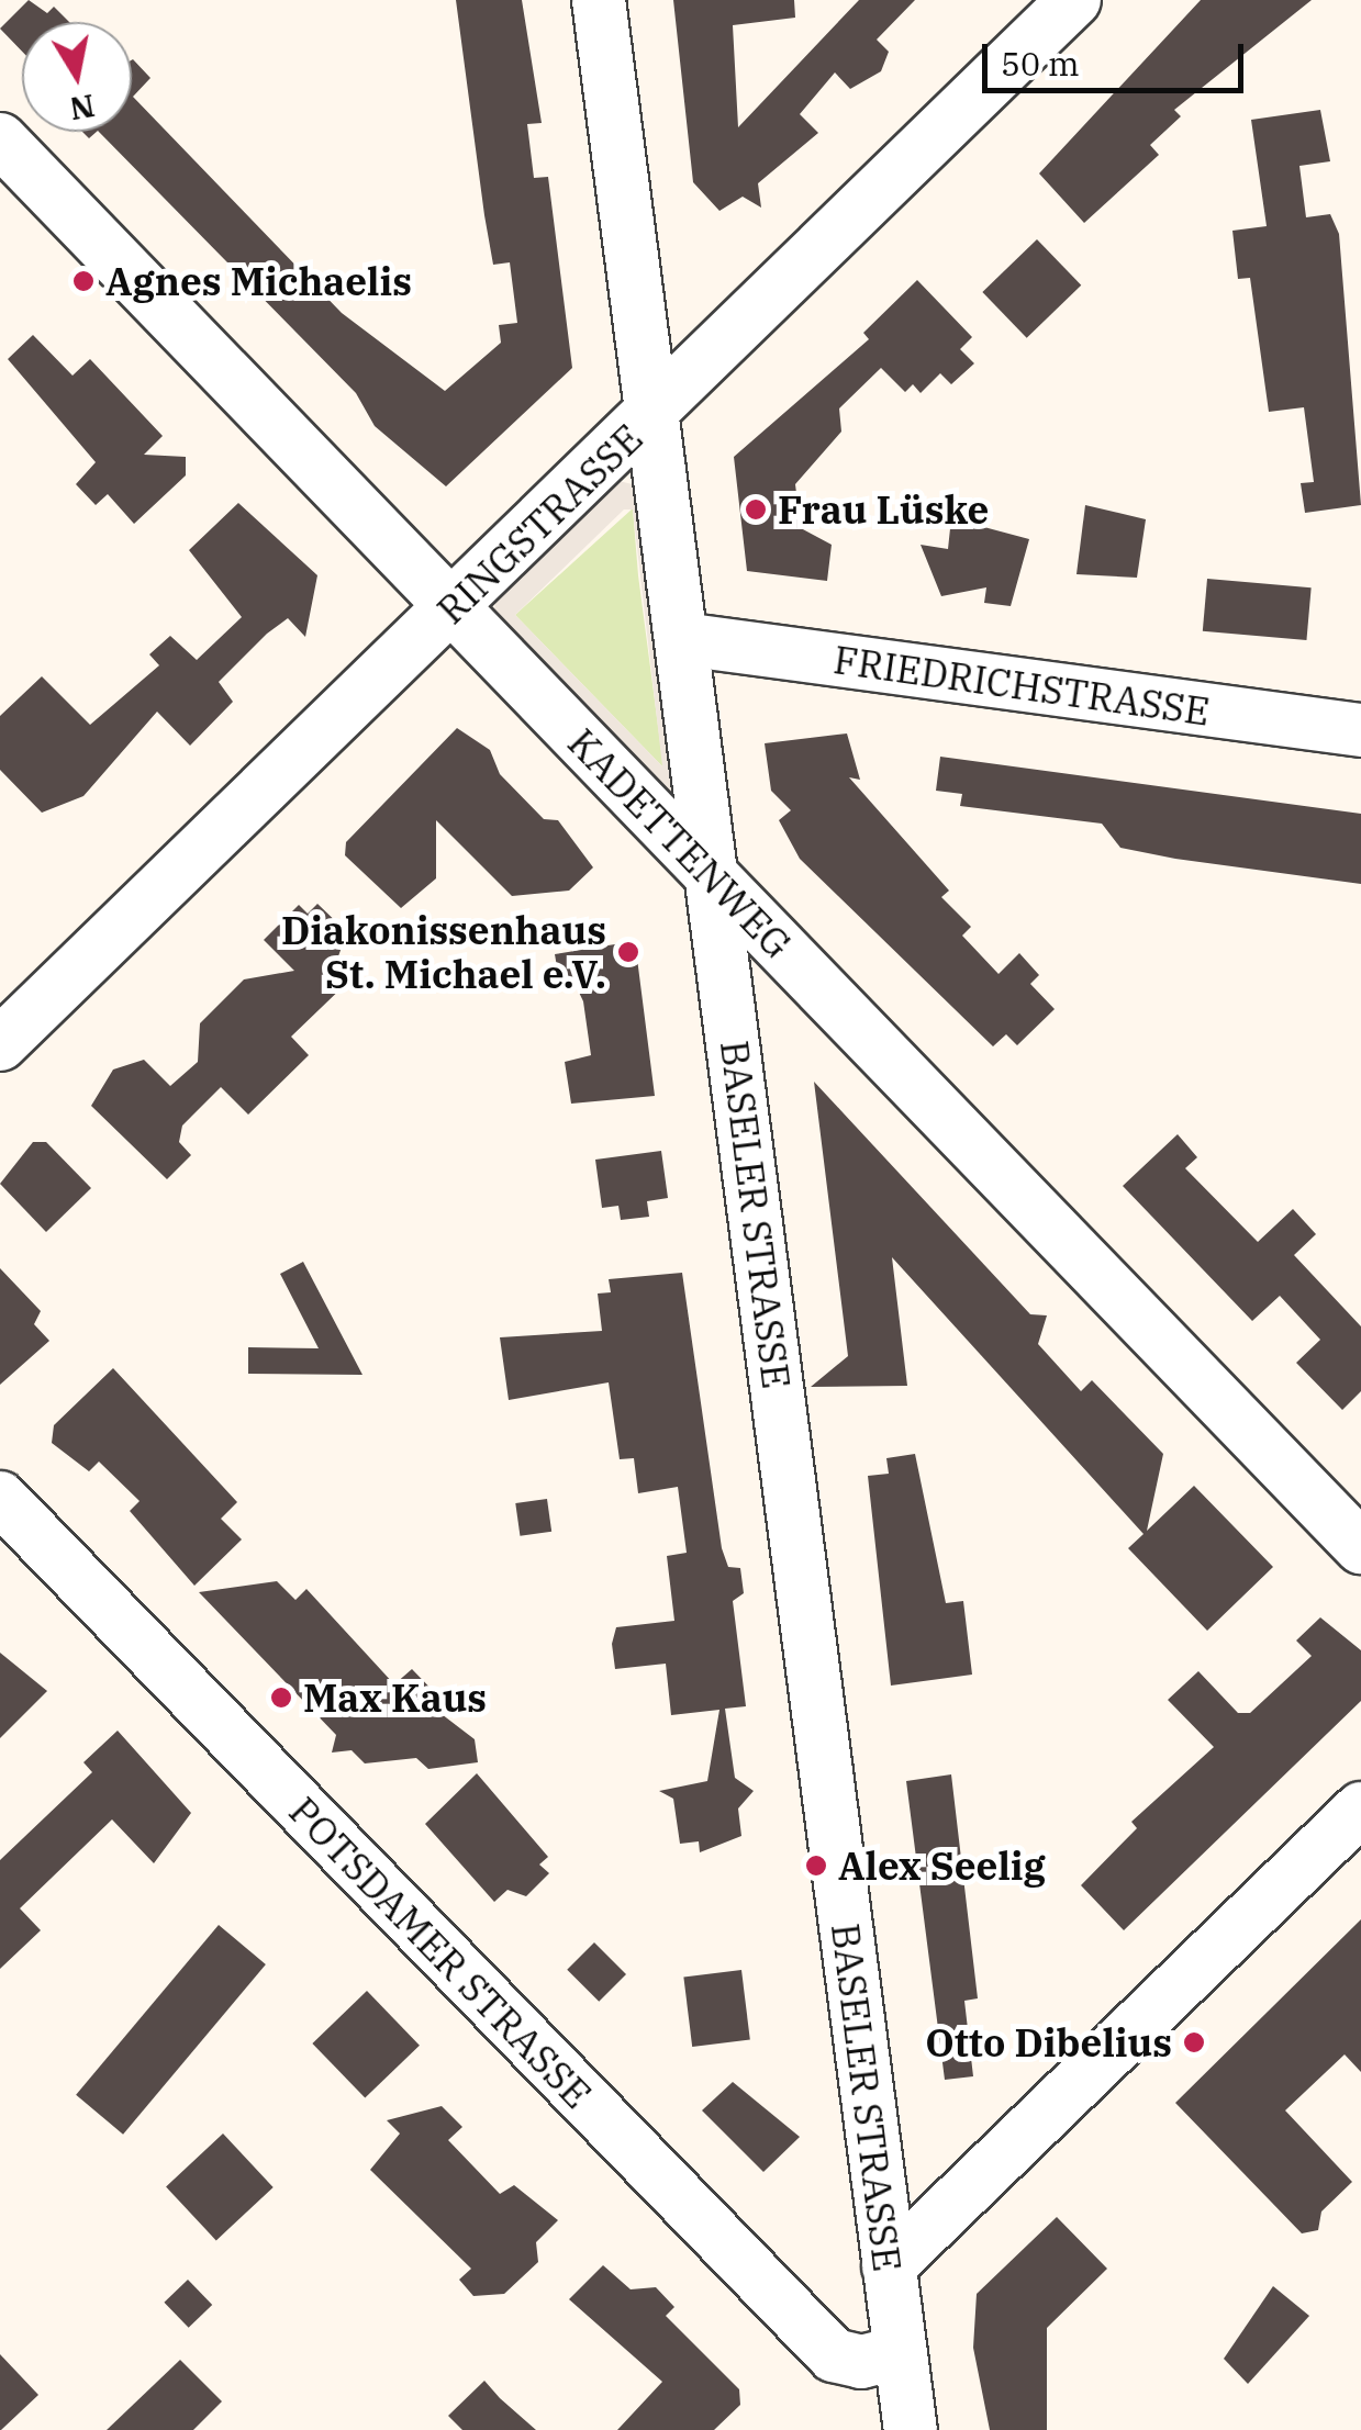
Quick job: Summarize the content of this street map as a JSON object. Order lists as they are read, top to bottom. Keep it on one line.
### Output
{"streets":{"street":["RINGSTRASSE","FRIEDRICHSTRASSE","KADETTENWEG","BASELER STRASSE","POTSDAMER STRASSE"]},"crossings":[["RINGSTRASSE","KADETTENWEG"],["RINGSTRASSE","BASELER STRASSE"],["FRIEDRICHSTRASSE","BASELER STRASSE"],["KADETTENWEG","BASELER STRASSE"],["BASELER STRASSE","POTSDAMER STRASSE"]],"places":["Agnes Michaelis","Frau Lüske","Diakonissenhaus St. Michael e.V.","Max Kaus","Alex Seelig","Otto Dibelius"],"scale_bar":"50 m","north":"bottom"}
